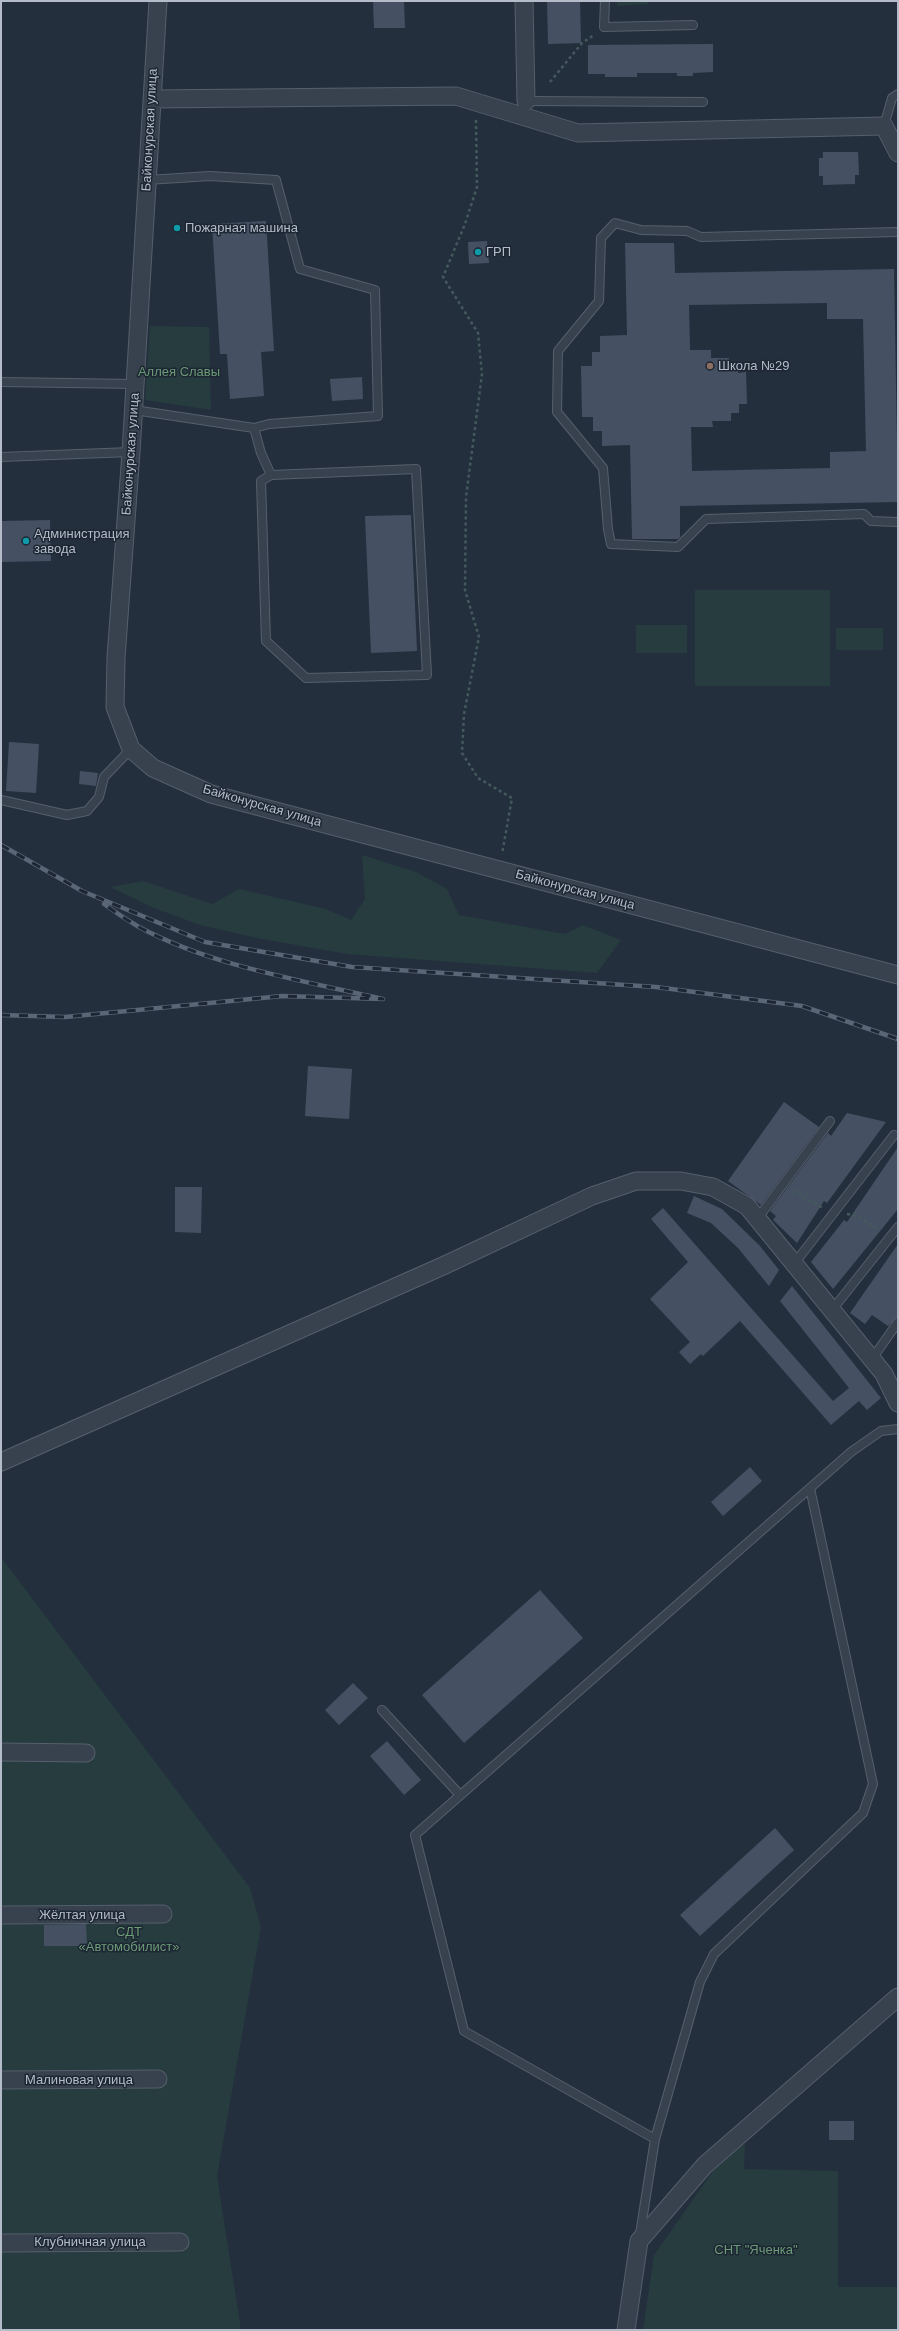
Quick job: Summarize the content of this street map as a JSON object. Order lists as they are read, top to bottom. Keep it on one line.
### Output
{"streets":{"street":["Байконурская улица","Жёлтая улица","Малиновая улица","Клубничная улица"]},"parks":["Аллея Славы","СДТ «Автомобилист»","СНТ \"Яченка\""],"places":["Пожарная машина","ГРП","Школа №29","Администрация завода"]}
